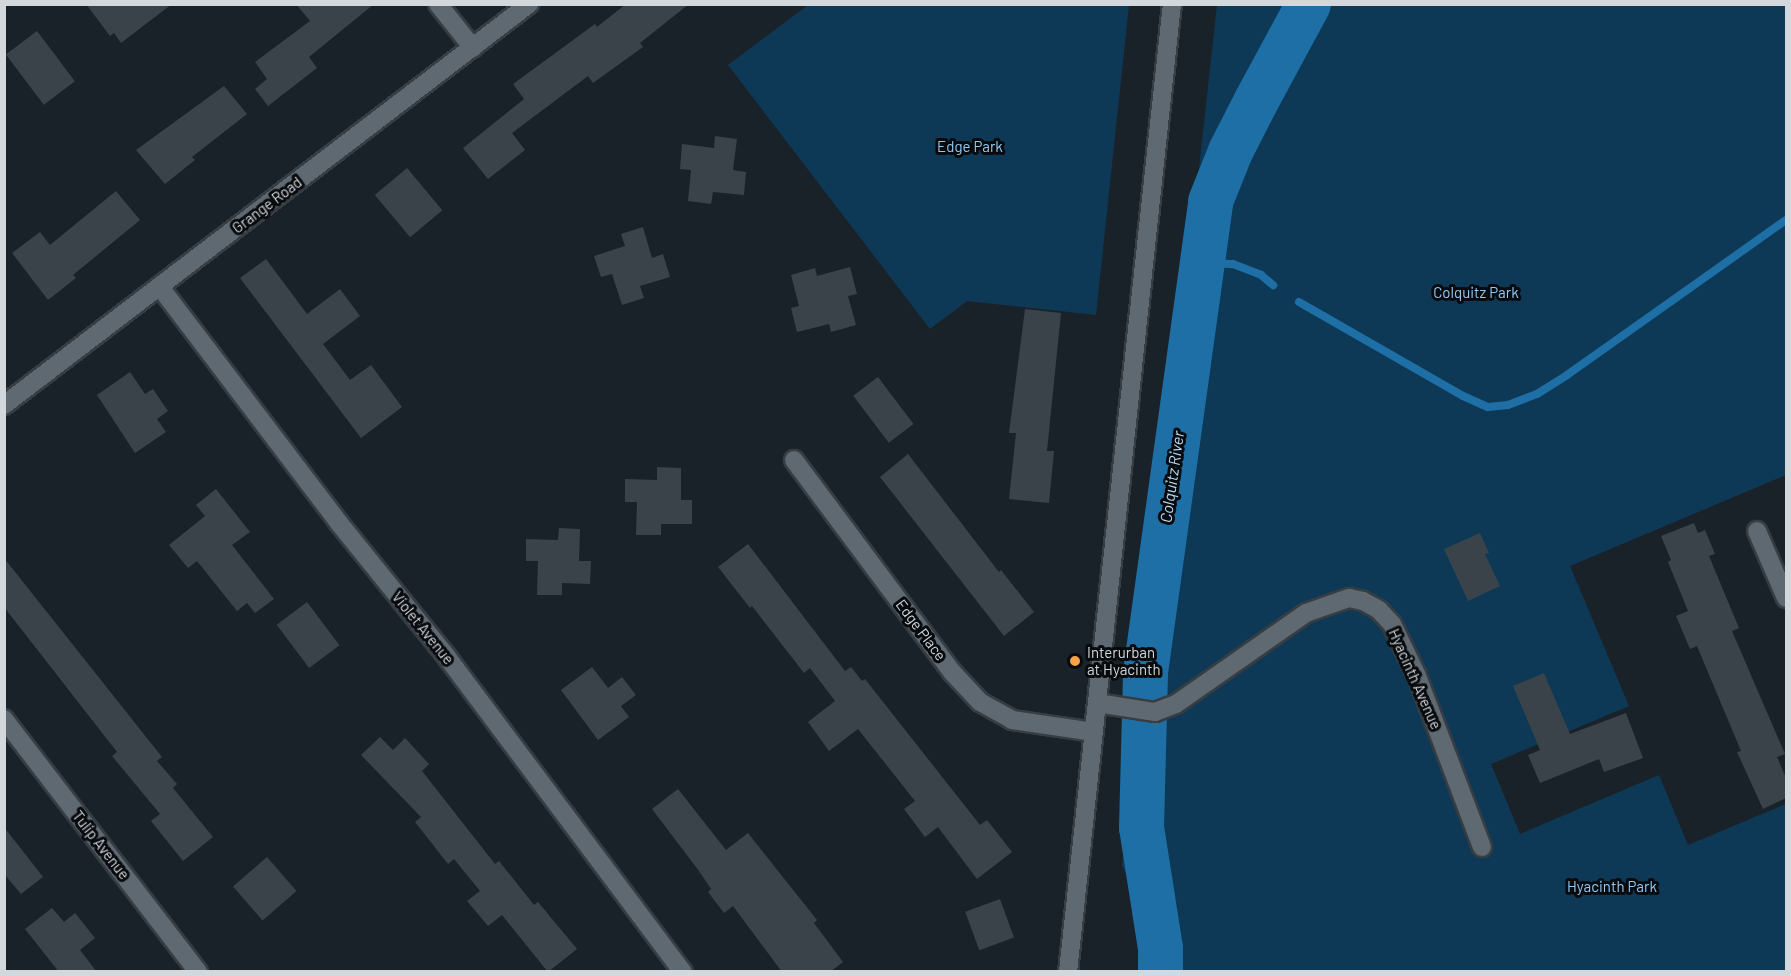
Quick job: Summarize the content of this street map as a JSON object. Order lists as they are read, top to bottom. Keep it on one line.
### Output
{"streets":{"street":["Grange Road","Violet Avenue","Edge Place","Hyacinth Avenue","Tulip Avenue"]},"crossings":[["Grange Road","Violet Avenue"]],"water":["Colquitz River"],"parks":["Edge Park","Colquitz Park","Hyacinth Park"],"places":["Interurban at Hyacinth"]}
